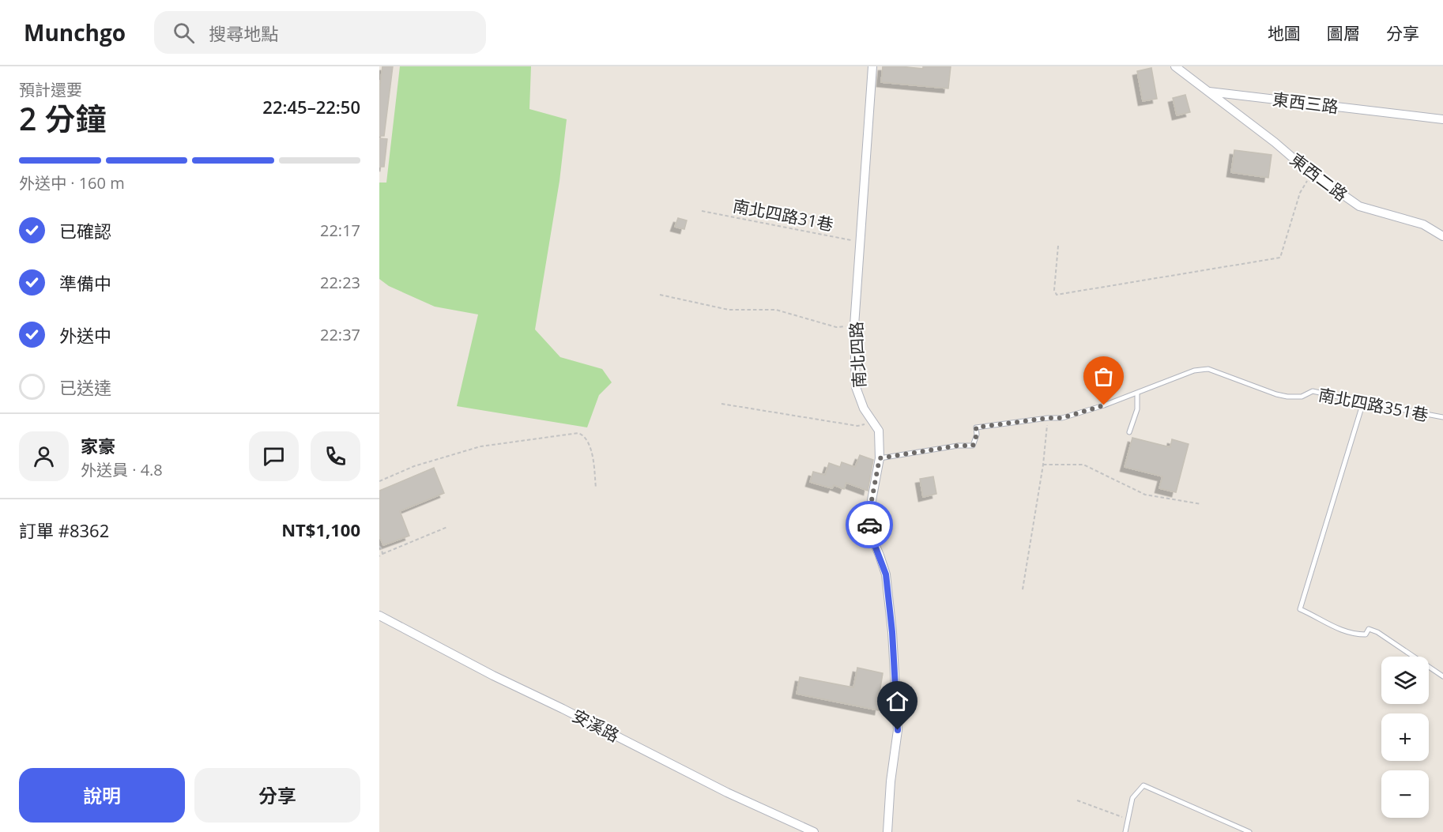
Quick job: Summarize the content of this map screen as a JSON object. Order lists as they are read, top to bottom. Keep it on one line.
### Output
{"streets":{"street":["東西三路","東西二路","南北四路","安溪路"],"lane":["南北四路351巷"],"path":["南北四路31巷"]},"crossings":[["東西三路","東西二路"],["南北四路31巷","南北四路"],["南北四路","南北四路351巷"]],"page":{"header":"Munchgo","search":"搜尋地點","nav":["地圖","圖層","分享"],"heading":["2 分鐘","預計還要","22:45–22:50"],"panel":["家豪","外送員 · 4.8","訂單 #8362","NT$1,100"],"bar":"外送中 · 160 m","list":[["已確認","22:17"],["準備中","22:23"],["外送中","22:37"],"已送達"],"map_buttons":["+","−"],"buttons":["說明","分享"]}}
